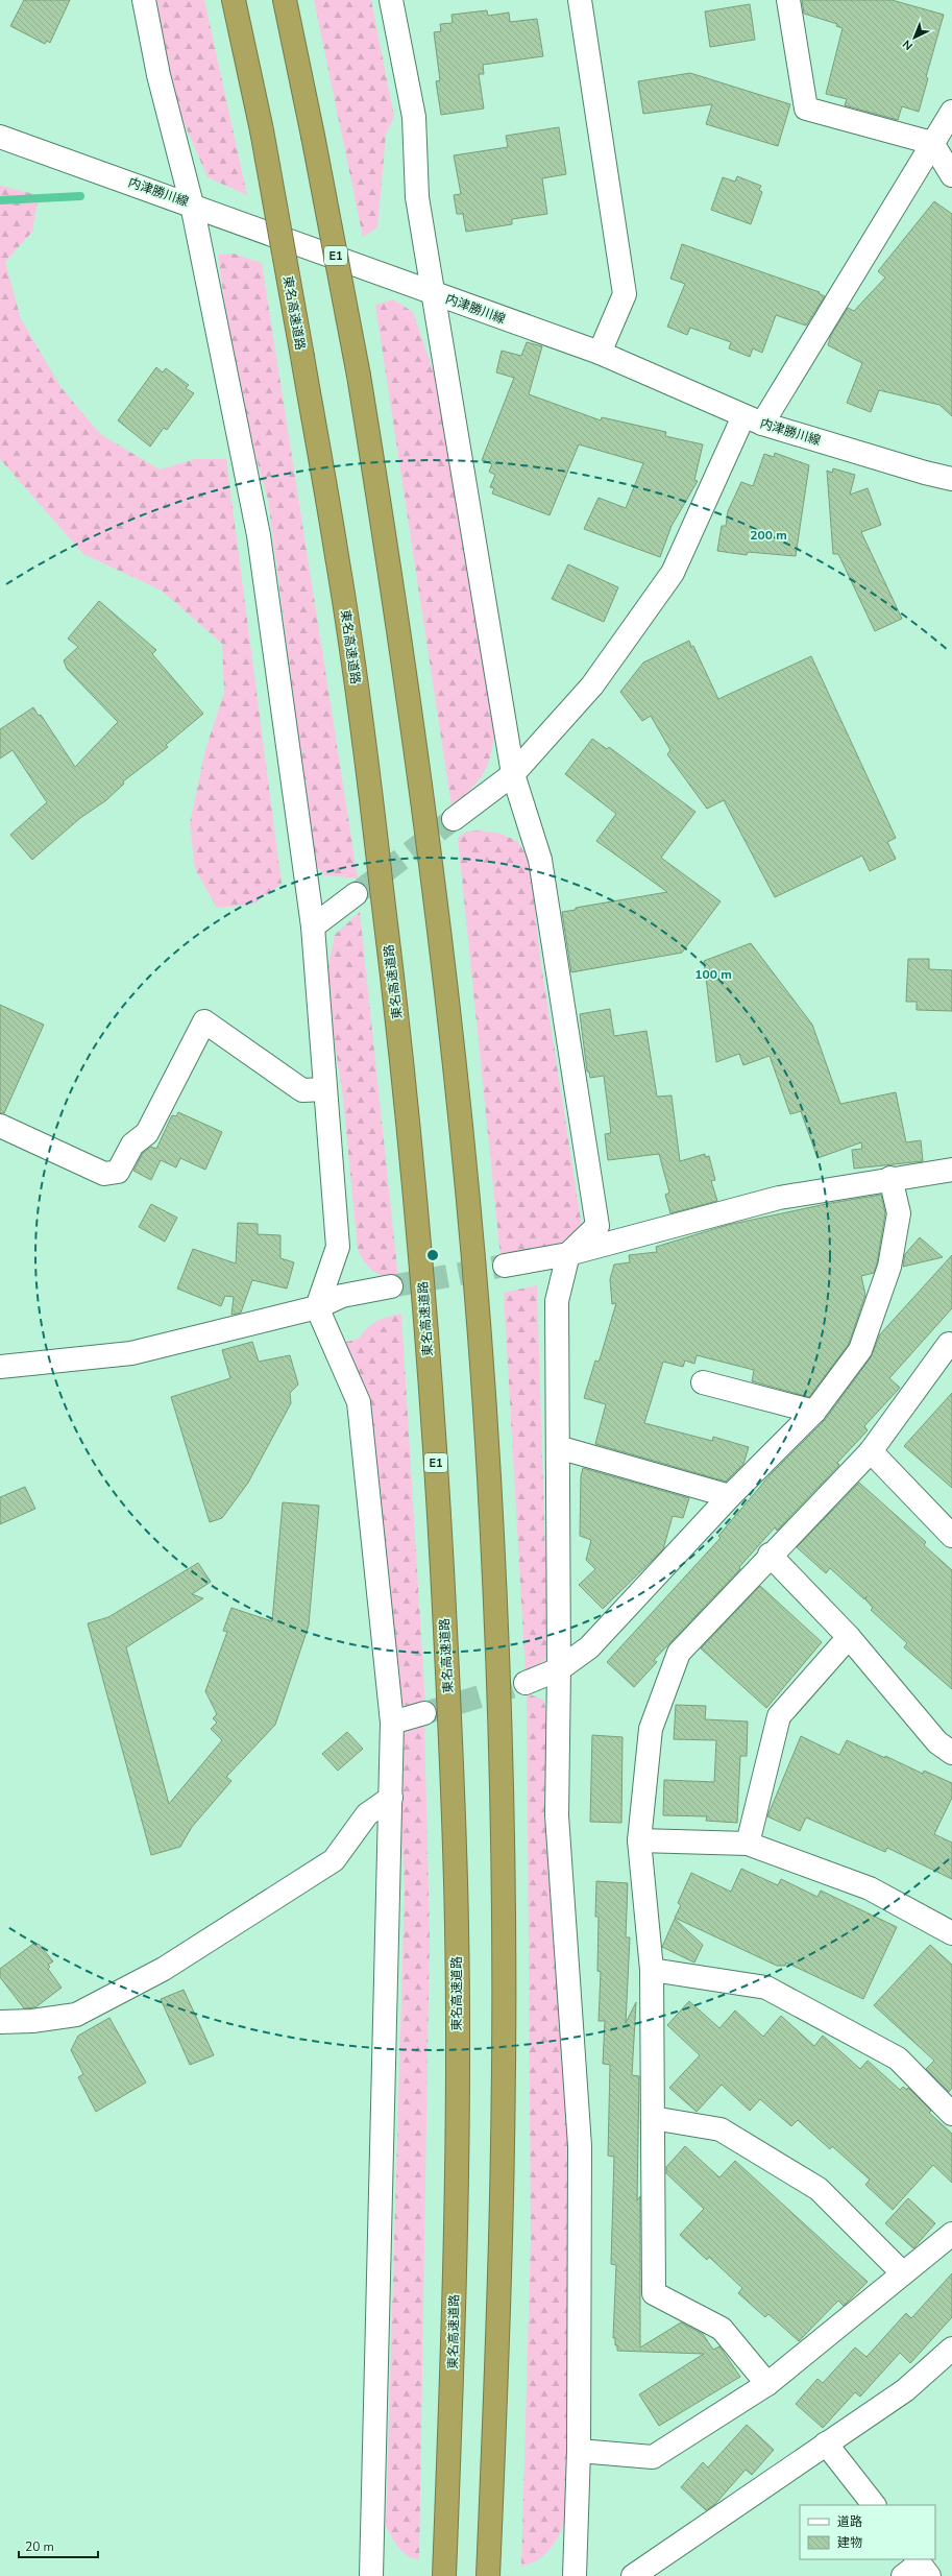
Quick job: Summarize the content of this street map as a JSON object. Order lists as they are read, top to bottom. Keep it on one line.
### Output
{"streets":{"highway":["E1","東名高速道路"],"street":["内津勝川線"]},"legend":["道路","建物"],"scale_bar":"20 m","north":"bottom left","rings":["200 m","100 m"]}
